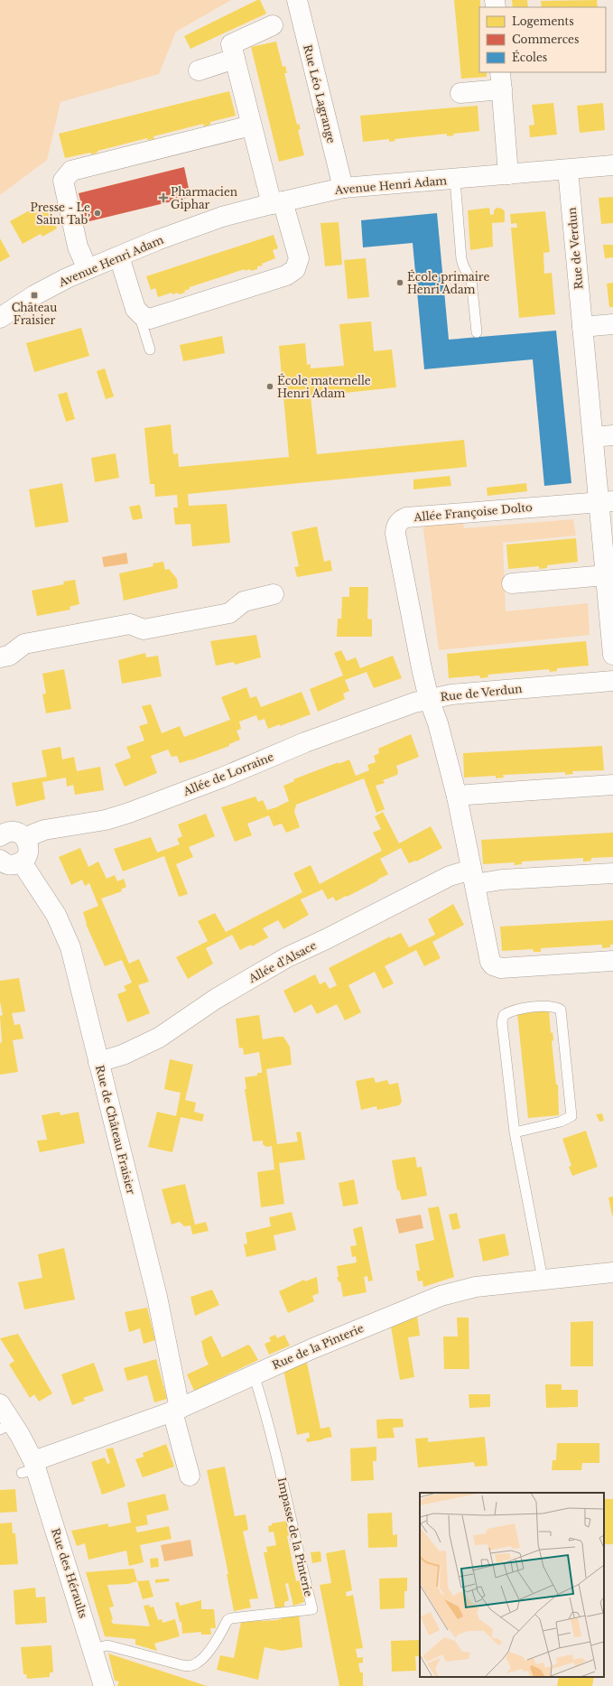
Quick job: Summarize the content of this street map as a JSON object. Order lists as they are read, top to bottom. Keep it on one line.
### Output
{"streets":{"street":["Rue Léo Lagrange","Avenue Henri Adam","Rue de Verdun","Allée Françoise Dolto","Allée de Lorraine","Allée d'Alsace","Rue de Château Fraisier","Rue de la Pinterie","Rue des Héraults"],"lane":["Impasse de la Pinterie"]},"crossings":[["Rue Léo Lagrange","Avenue Henri Adam"],["Avenue Henri Adam","Rue de Verdun"],["Rue de Verdun","Allée Françoise Dolto"],["Rue de Verdun","Allée de Lorraine"],["Rue de Verdun","Allée d'Alsace"],["Allée Françoise Dolto","Allée de Lorraine"],["Allée d'Alsace","Rue de Château Fraisier"],["Rue de Château Fraisier","Rue de la Pinterie"],["Rue de la Pinterie","Impasse de la Pinterie"],["Rue de la Pinterie","Rue des Héraults"],["Impasse de la Pinterie","Rue des Héraults"]],"places":{"health":["Pharmacien Giphar"],"other":["Presse - Le Saint Tab’","École primaire Henri Adam","École maternelle Henri Adam"],"transit":["Château Fraisier"]},"legend":["Logements","Commerces","Écoles"]}
